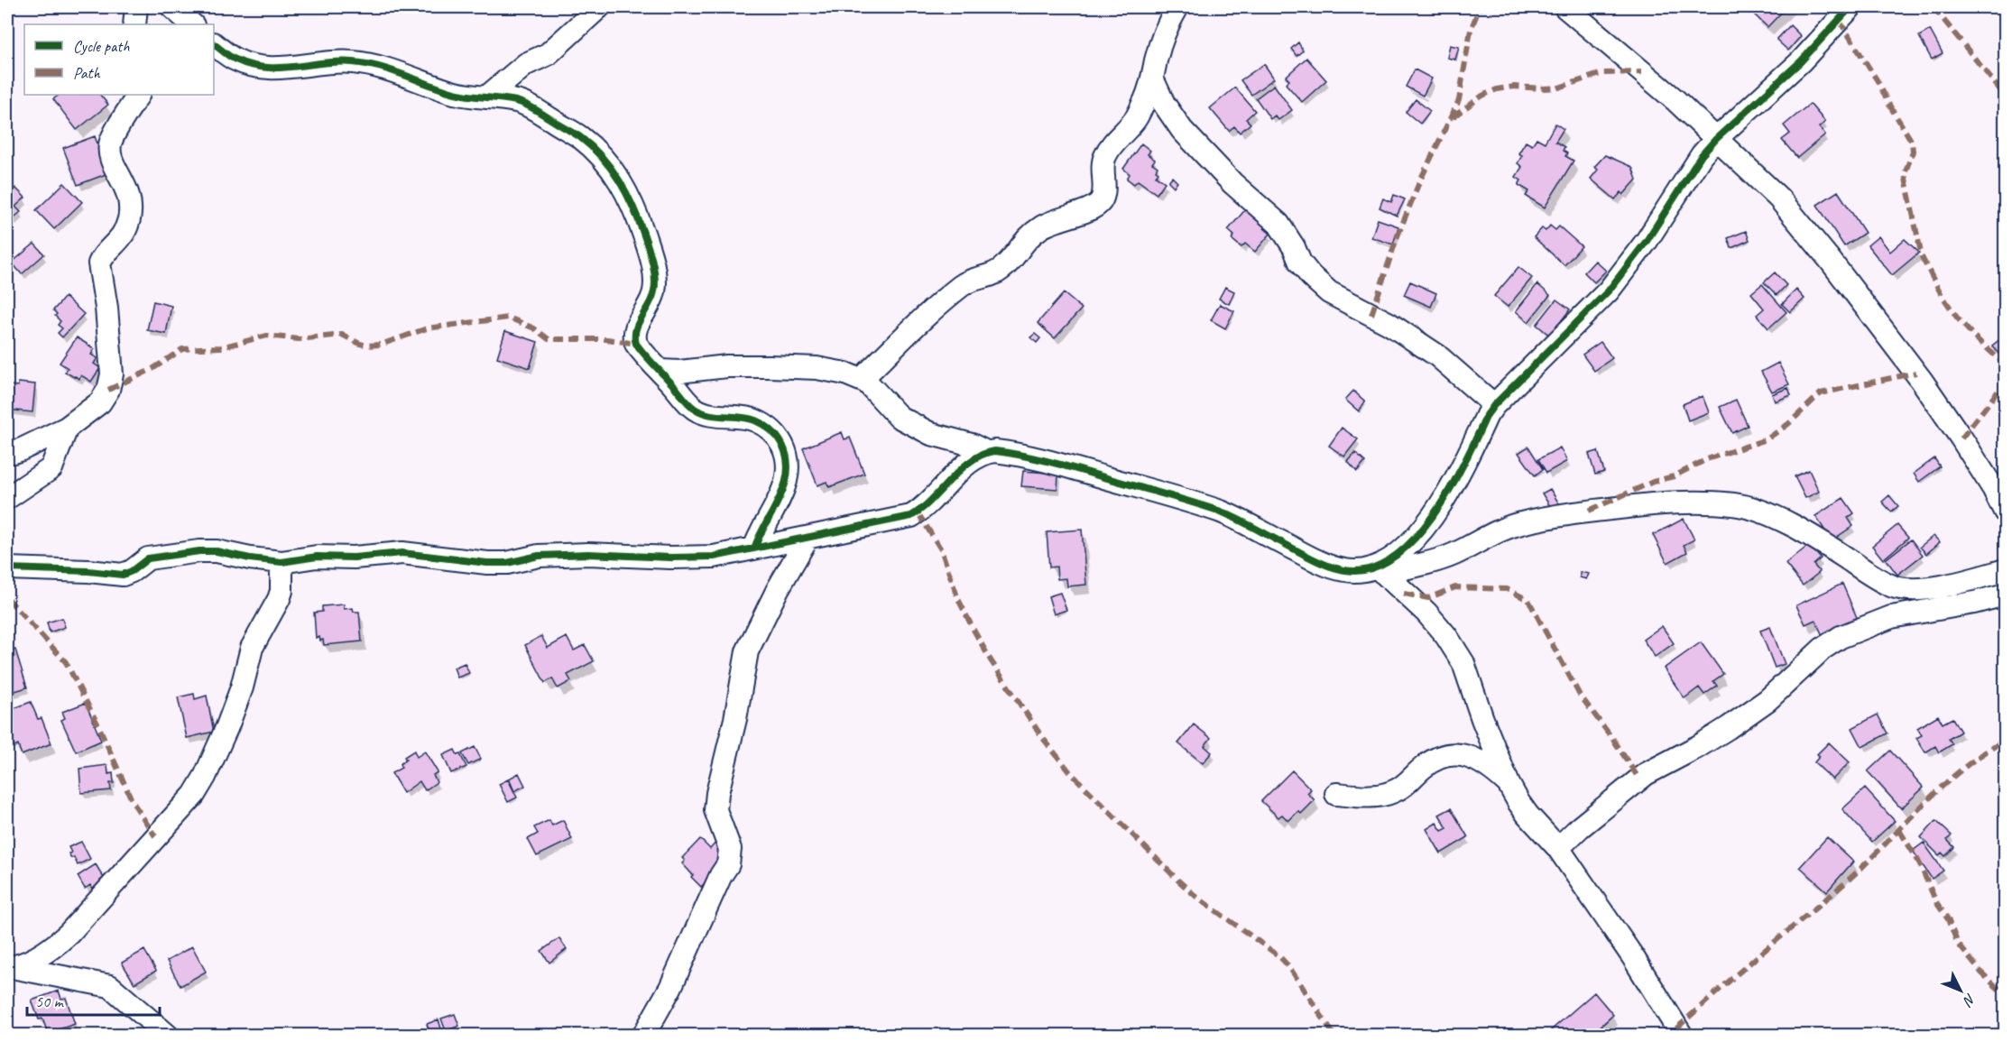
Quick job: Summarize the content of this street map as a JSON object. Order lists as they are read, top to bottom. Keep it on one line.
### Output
{"legend":["Cycle path","Path"],"scale_bar":"50 m","north":"bottom right"}
